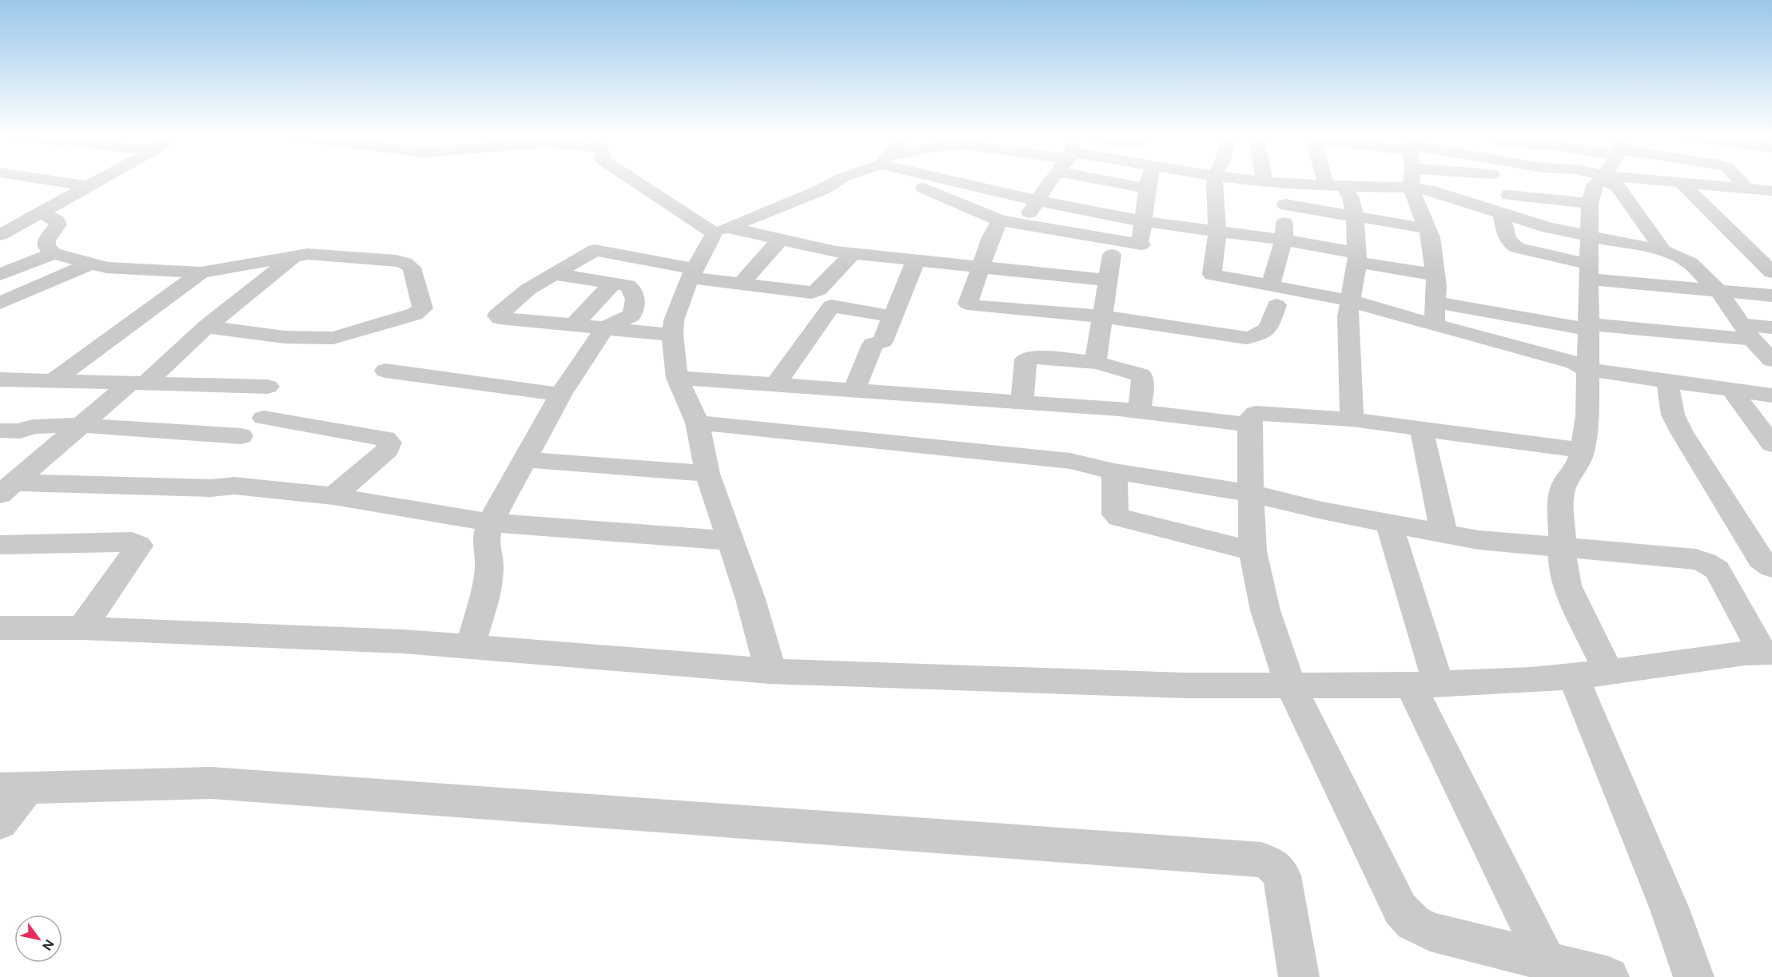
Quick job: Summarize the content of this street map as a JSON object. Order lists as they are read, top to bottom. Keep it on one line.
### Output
{"north":"bottom right"}
